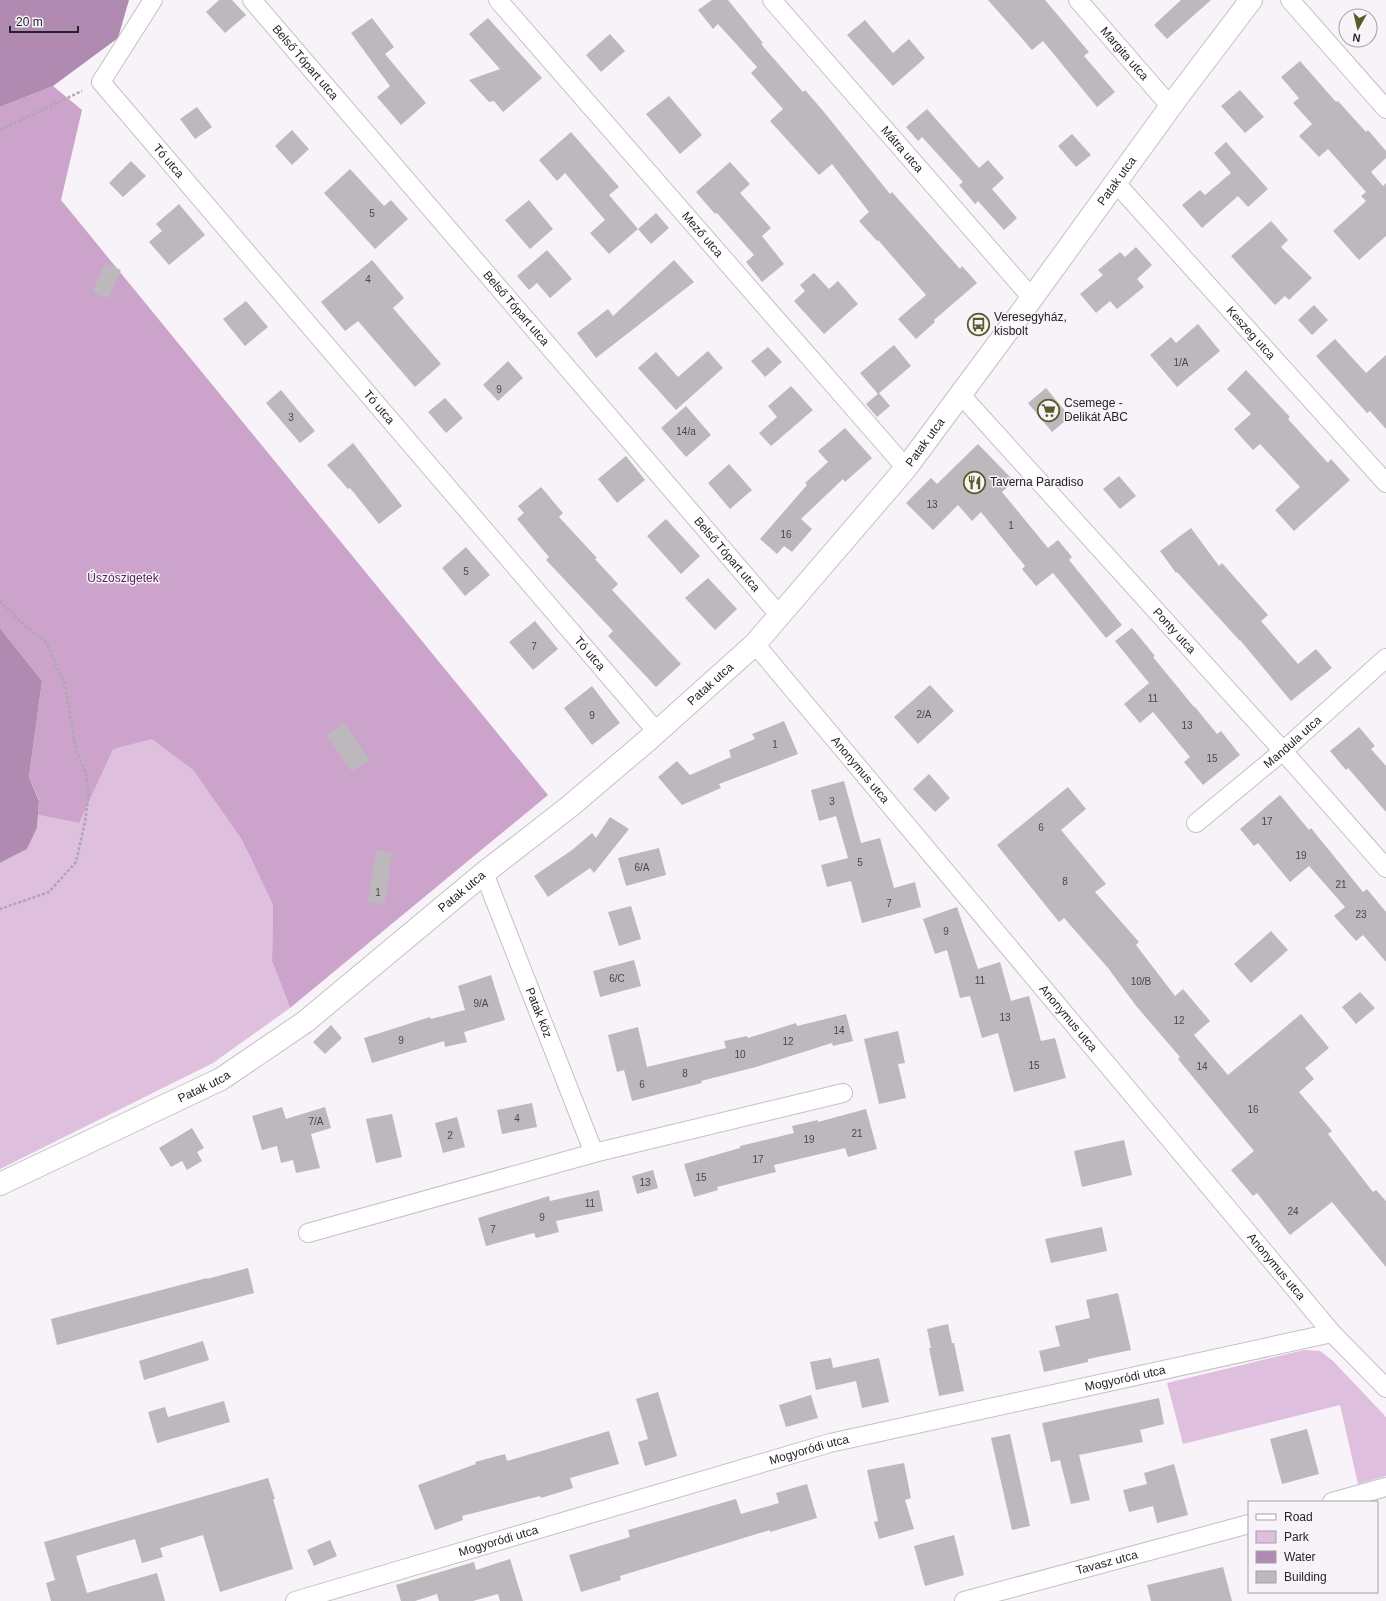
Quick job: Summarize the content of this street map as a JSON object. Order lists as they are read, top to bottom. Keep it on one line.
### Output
{"streets":{"street":["Margita utca","Belső Tópart utca","Mátra utca","Tó utca","Patak utca","Mező utca","Keszeg utca","Ponty utca","Mandula utca","Anonymus utca","Patak köz","Mogyoródi utca","Tavasz utca"]},"crossings":[["Margita utca","Patak utca"],["Belső Tópart utca","Patak utca"],["Mátra utca","Patak utca"],["Tó utca","Patak utca"],["Patak utca","Mező utca"],["Patak utca","Keszeg utca"],["Patak utca","Ponty utca"],["Patak utca","Anonymus utca"],["Patak utca","Patak köz"],["Ponty utca","Mandula utca"],["Anonymus utca","Mogyoródi utca"]],"parks":["Úszószigetek"],"places":{"bus stop":["Veresegyház, kisbolt"],"supermarket":["Csemege - Delikát ABC"],"restaurant":["Taverna Paradiso"]},"house_numbers":["5","4","1/A","9","3","14/a","13","1","16","5","7","11","2/A","9","13","1","15","3","17","6","19","5","6/A","8","21","1","7","23","9","6/C","11","10/B","9/A","13","12","14","9","12","10","15","14","8","6","16","4","7/A","21","2","19","17","15","13","11","24","9","7"],"legend":["Road","Park","Water","Building"],"scale_bar":"20 m","north":"bottom"}
